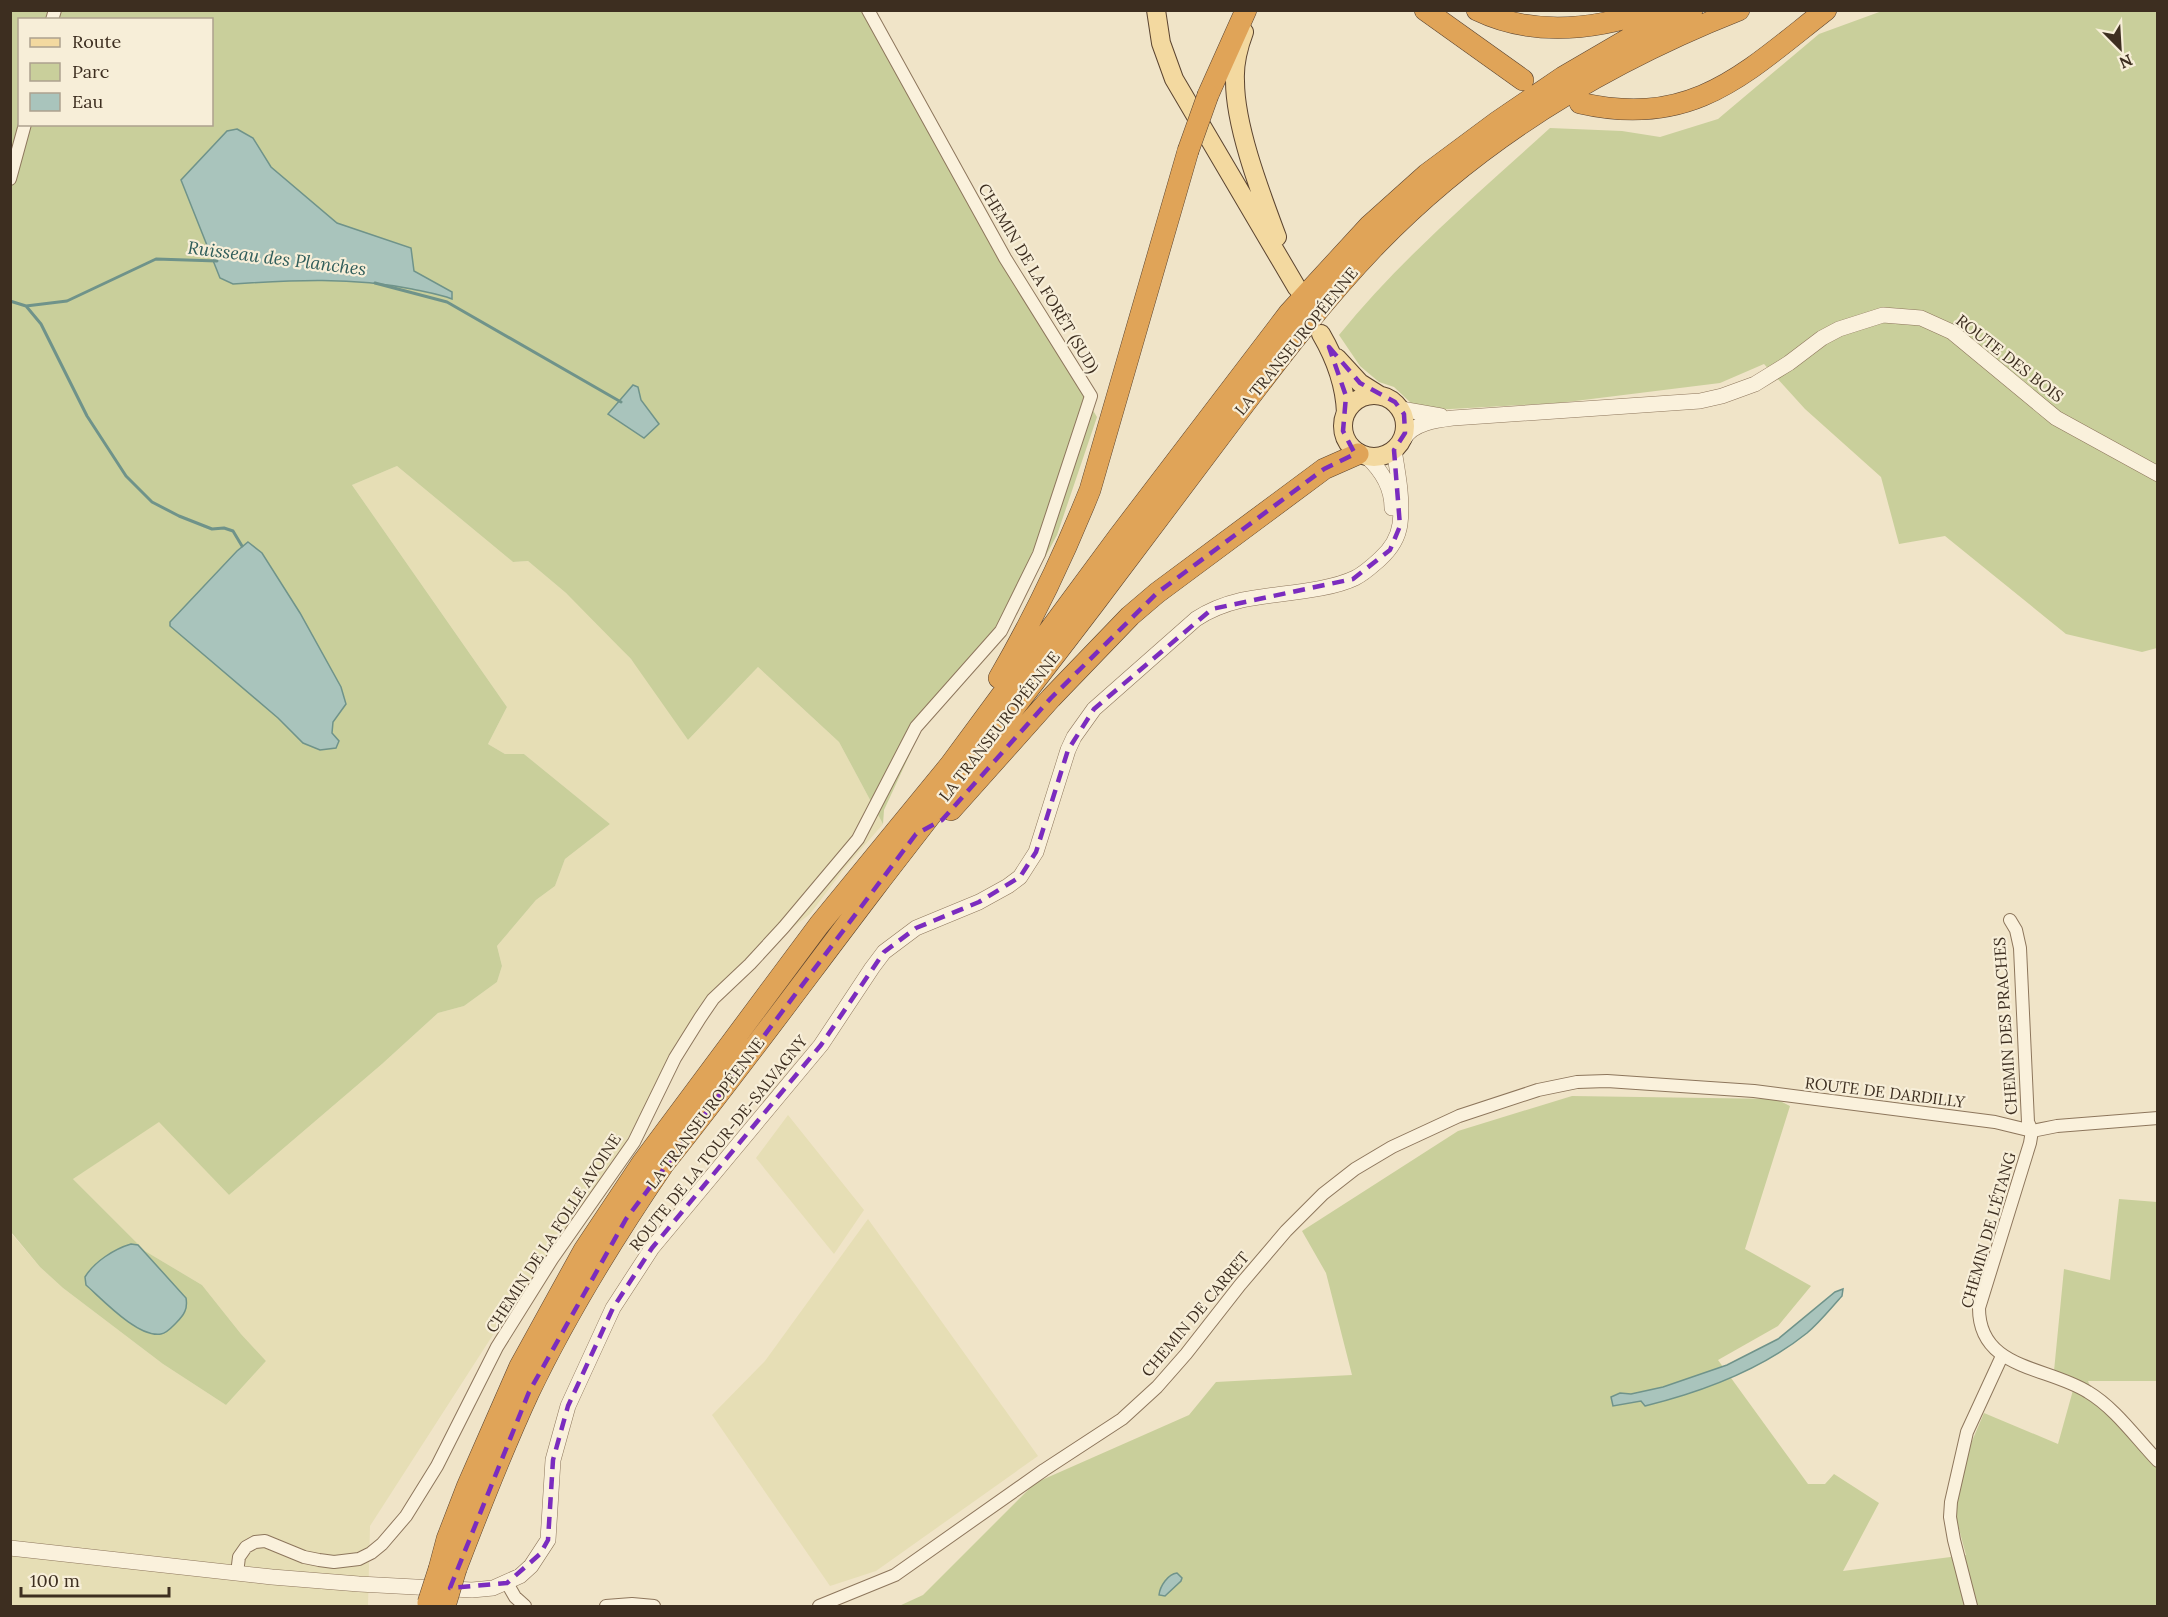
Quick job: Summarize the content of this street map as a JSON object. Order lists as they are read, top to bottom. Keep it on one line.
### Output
{"streets":{"highway":["LA TRANSEUROPÉENNE"],"street":["CHEMIN DE LA FORÊT (SUD)","ROUTE DES BOIS","CHEMIN DES PRACHES","ROUTE DE DARDILLY","ROUTE DE LA TOUR-DE-SALVAGNY","CHEMIN DE L'ÉTANG","CHEMIN DE LA FOLLE AVOINE","CHEMIN DE CARRET"]},"crossings":[["CHEMIN DE LA FORÊT (SUD)","CHEMIN DE LA FOLLE AVOINE"],["ROUTE DES BOIS","ROUTE DE LA TOUR-DE-SALVAGNY"],["CHEMIN DES PRACHES","ROUTE DE DARDILLY"],["CHEMIN DES PRACHES","CHEMIN DE L'ÉTANG"],["ROUTE DE DARDILLY","CHEMIN DE L'ÉTANG"],["ROUTE DE DARDILLY","CHEMIN DE CARRET"],["ROUTE DE LA TOUR-DE-SALVAGNY","CHEMIN DE LA FOLLE AVOINE"]],"water":["Ruisseau des Planches"],"legend":["Route","Parc","Eau"],"scale_bar":"100 m","north":"bottom right"}
